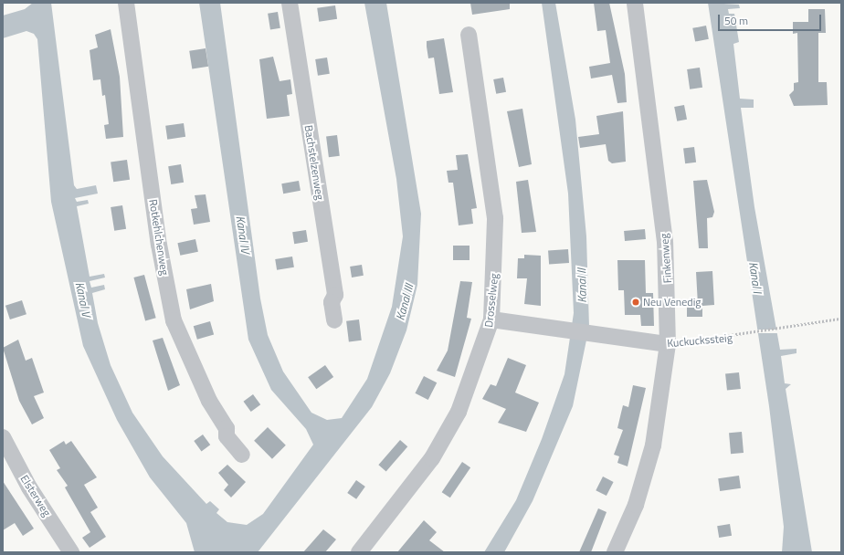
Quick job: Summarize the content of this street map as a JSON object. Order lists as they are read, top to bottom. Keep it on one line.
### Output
{"streets":{"street":["Bachstelzenweg","Rotkehlchenweg","Finkenweg","Drosselweg","Kuckuckssteig","Elsterweg"]},"crossings":[["Finkenweg","Kuckuckssteig"],["Drosselweg","Kuckuckssteig"]],"water":["Kanal IV","Kanal I","Kanal II","Kanal V","Kanal III"],"places":["Neu Venedig"],"scale_bar":"50 m"}
